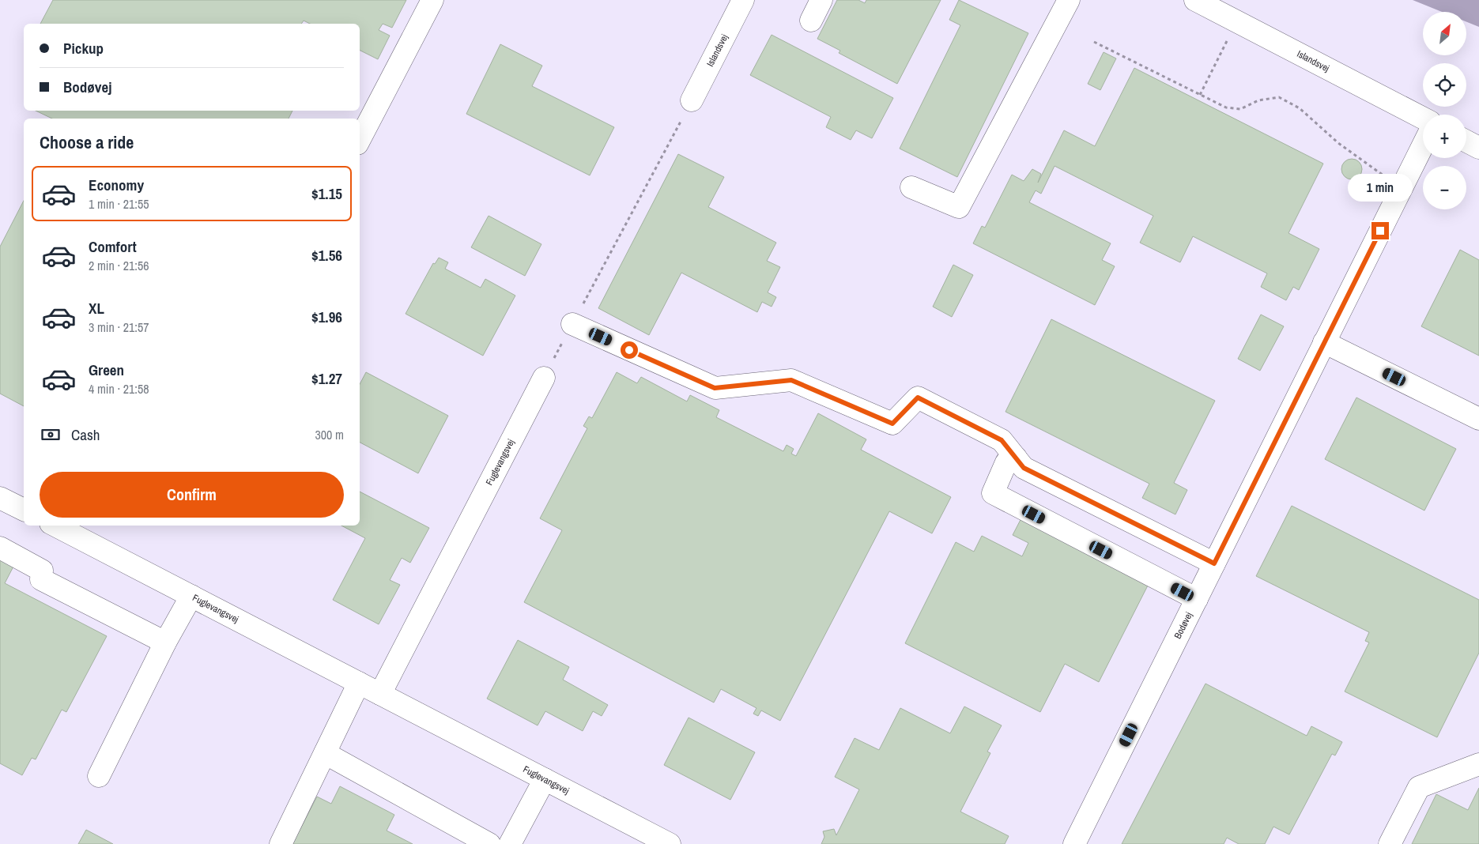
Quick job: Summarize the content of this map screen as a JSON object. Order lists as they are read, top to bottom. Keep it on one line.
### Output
{"streets":{"street":["Islandsvej","Fuglevangsvej","Bodøvej"]},"north":"top right","page":{"map_buttons":["+","−"],"banner":["Pickup","Bodøvej"],"heading":"Choose a ride","list":[{"name":"Economy","note":"1 min · 21:55","value":"$1.15"},{"name":"Comfort","note":"2 min · 21:56","value":"$1.56"},{"name":"XL","note":"3 min · 21:57","value":"$1.96"},{"name":"Green","note":"4 min · 21:58","value":"$1.27"}],"bubble":"1 min","pay":["Cash","300 m"],"buttons":"Confirm"}}
